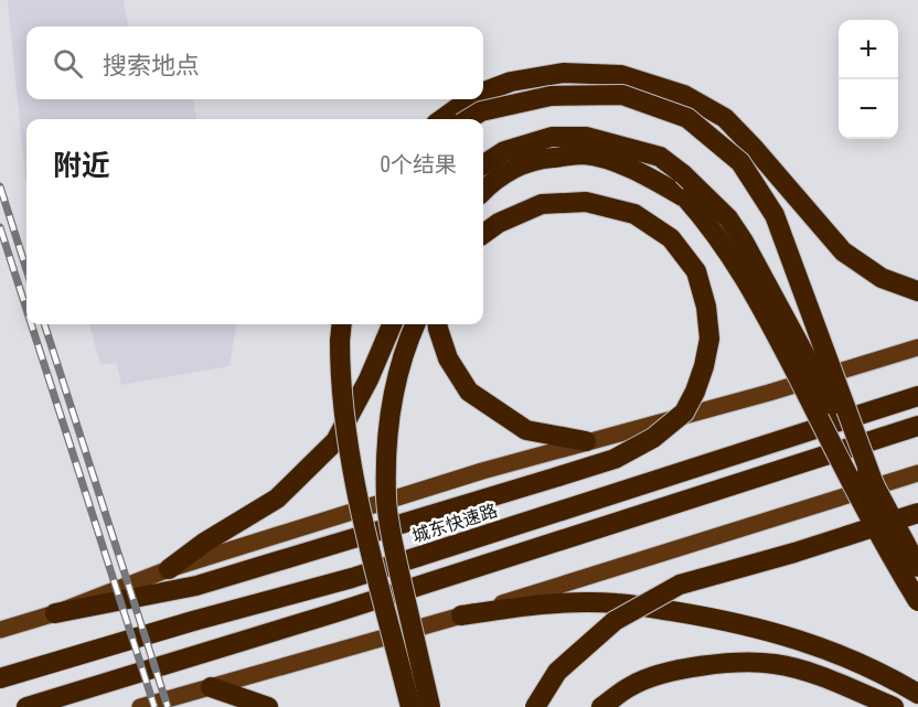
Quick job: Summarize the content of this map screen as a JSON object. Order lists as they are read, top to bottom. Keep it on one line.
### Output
{"streets":{"highway":["城东快速路"]},"page":{"map_buttons":["+","−"],"search":"搜索地点","heading":["附近","0个结果"]}}
